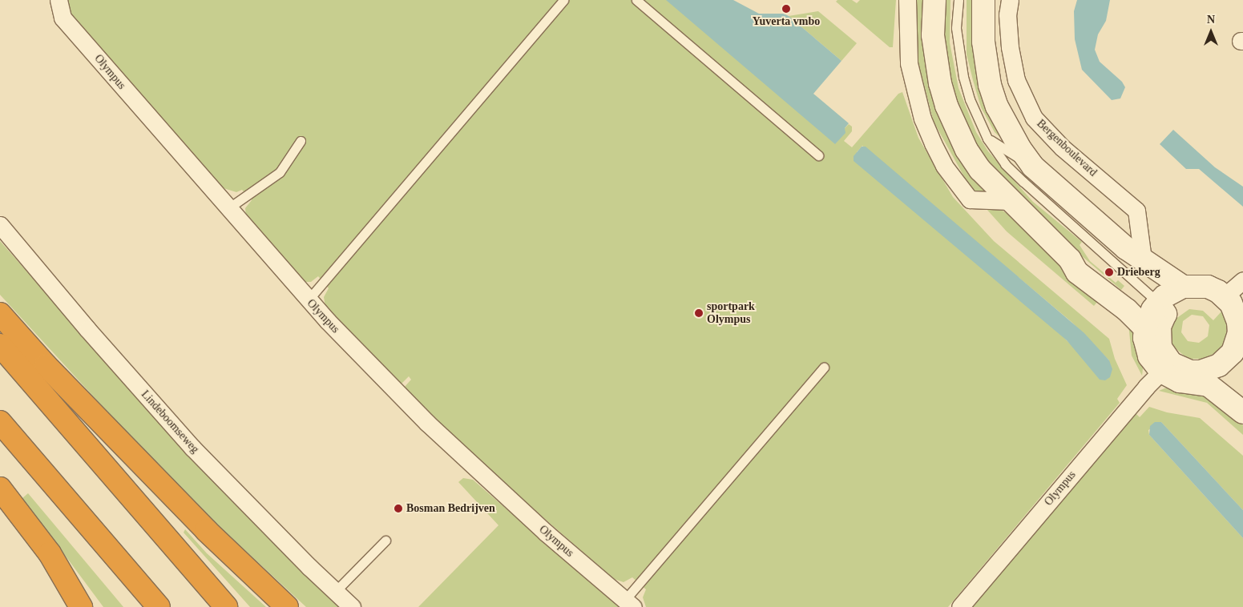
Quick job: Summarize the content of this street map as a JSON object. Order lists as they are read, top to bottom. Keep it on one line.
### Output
{"streets":{"street":["Olympus","Bergenboulevard","Lindeboomseweg"]},"places":["Yuverta vmbo","Drieberg","sportpark Olympus","Bosman Bedrijven"],"north":"top"}
